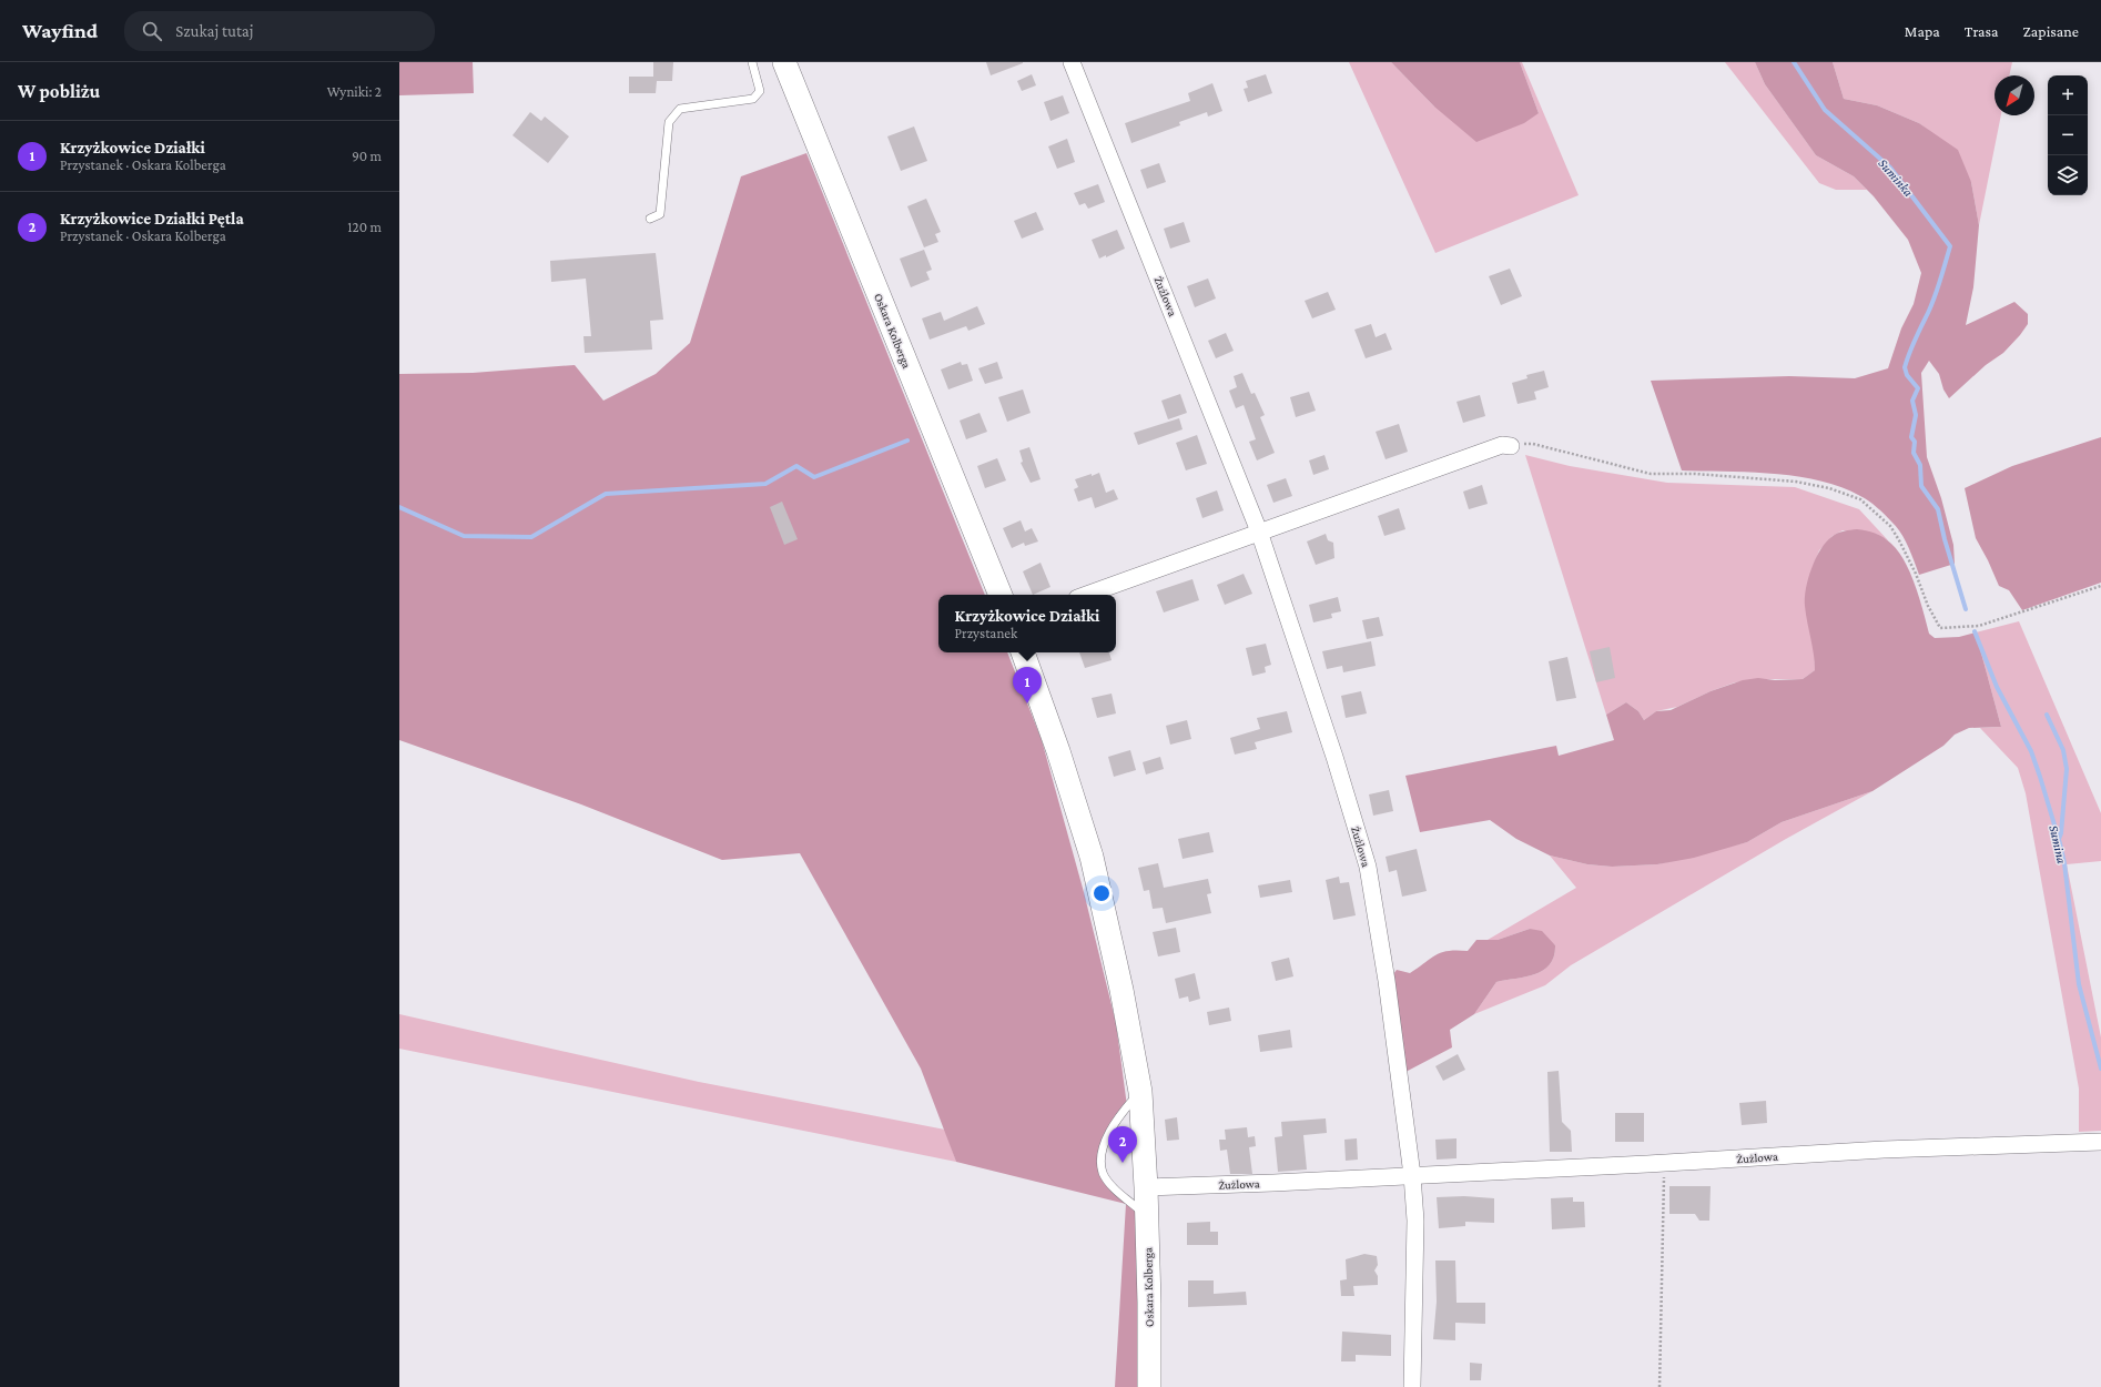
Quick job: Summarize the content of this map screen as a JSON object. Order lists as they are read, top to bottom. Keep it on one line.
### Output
{"streets":{"main road":["Oskara Kolberga"],"street":["Żużlowa"]},"crossings":[["Żużlowa","Oskara Kolberga"]],"water":["Suminka","Sumina"],"north":"bottom left","page":{"header":"Wayfind","search":"Szukaj tutaj","nav":["Mapa","Trasa","Zapisane"],"heading":["W pobliżu","Wyniki: 2"],"map_buttons":["+","−"],"list":[{"mark":"1","name":"Krzyżkowice Działki","note":"Przystanek · Oskara Kolberga","value":"90 m"},{"mark":"2","name":"Krzyżkowice Działki Pętla","note":"Przystanek · Oskara Kolberga","value":"120 m"}],"popup":["Krzyżkowice Działki","Przystanek"],"pins":["1","2"]}}
